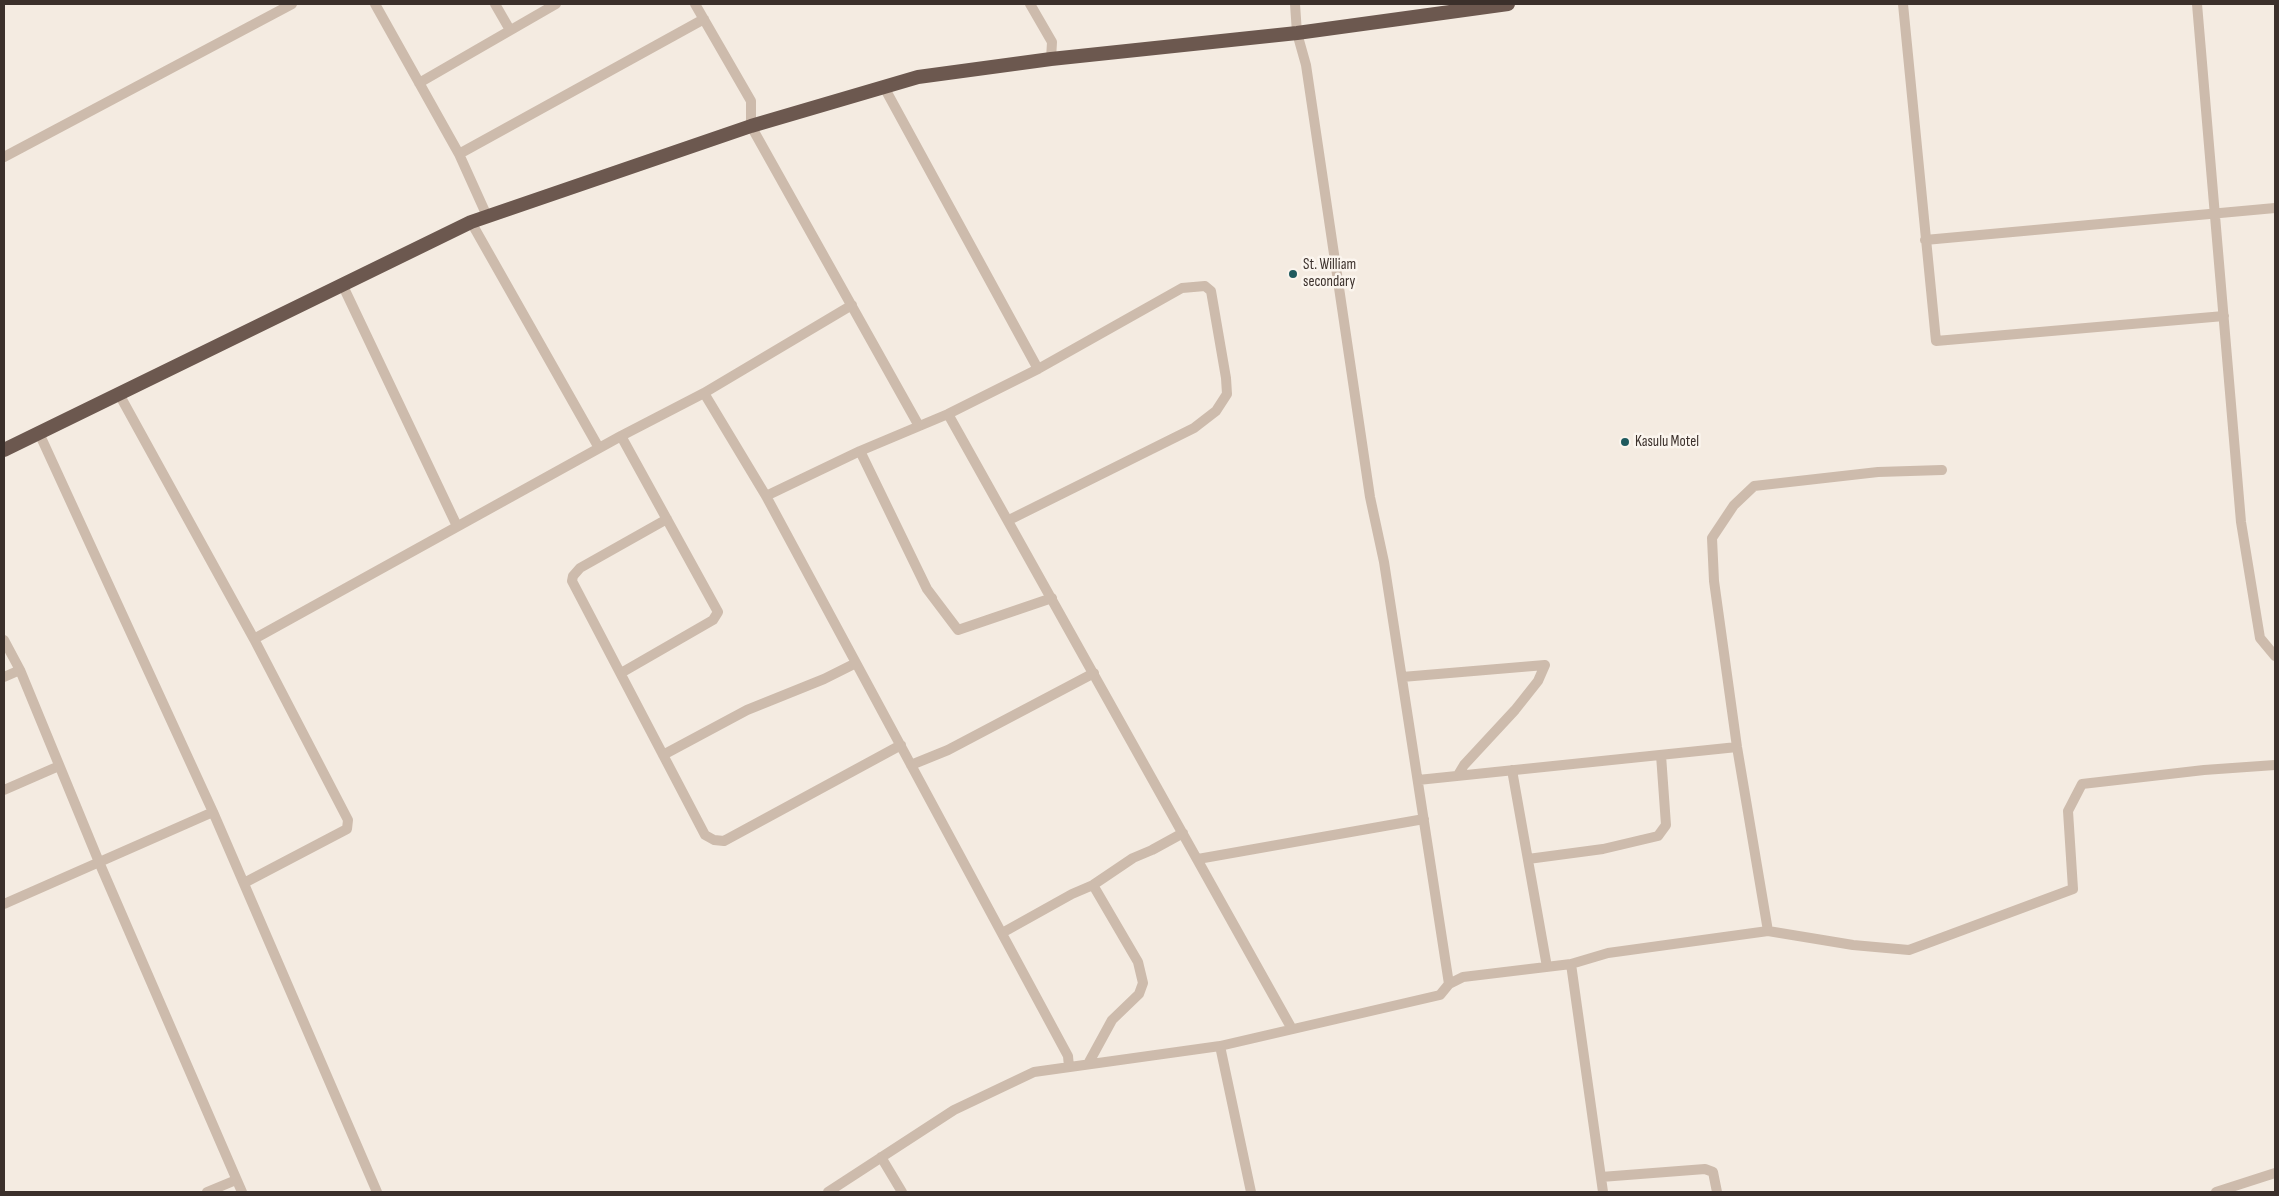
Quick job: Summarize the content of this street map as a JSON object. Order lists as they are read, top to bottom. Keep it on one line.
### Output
{"places":["St. William secondary","Kasulu Motel"]}
